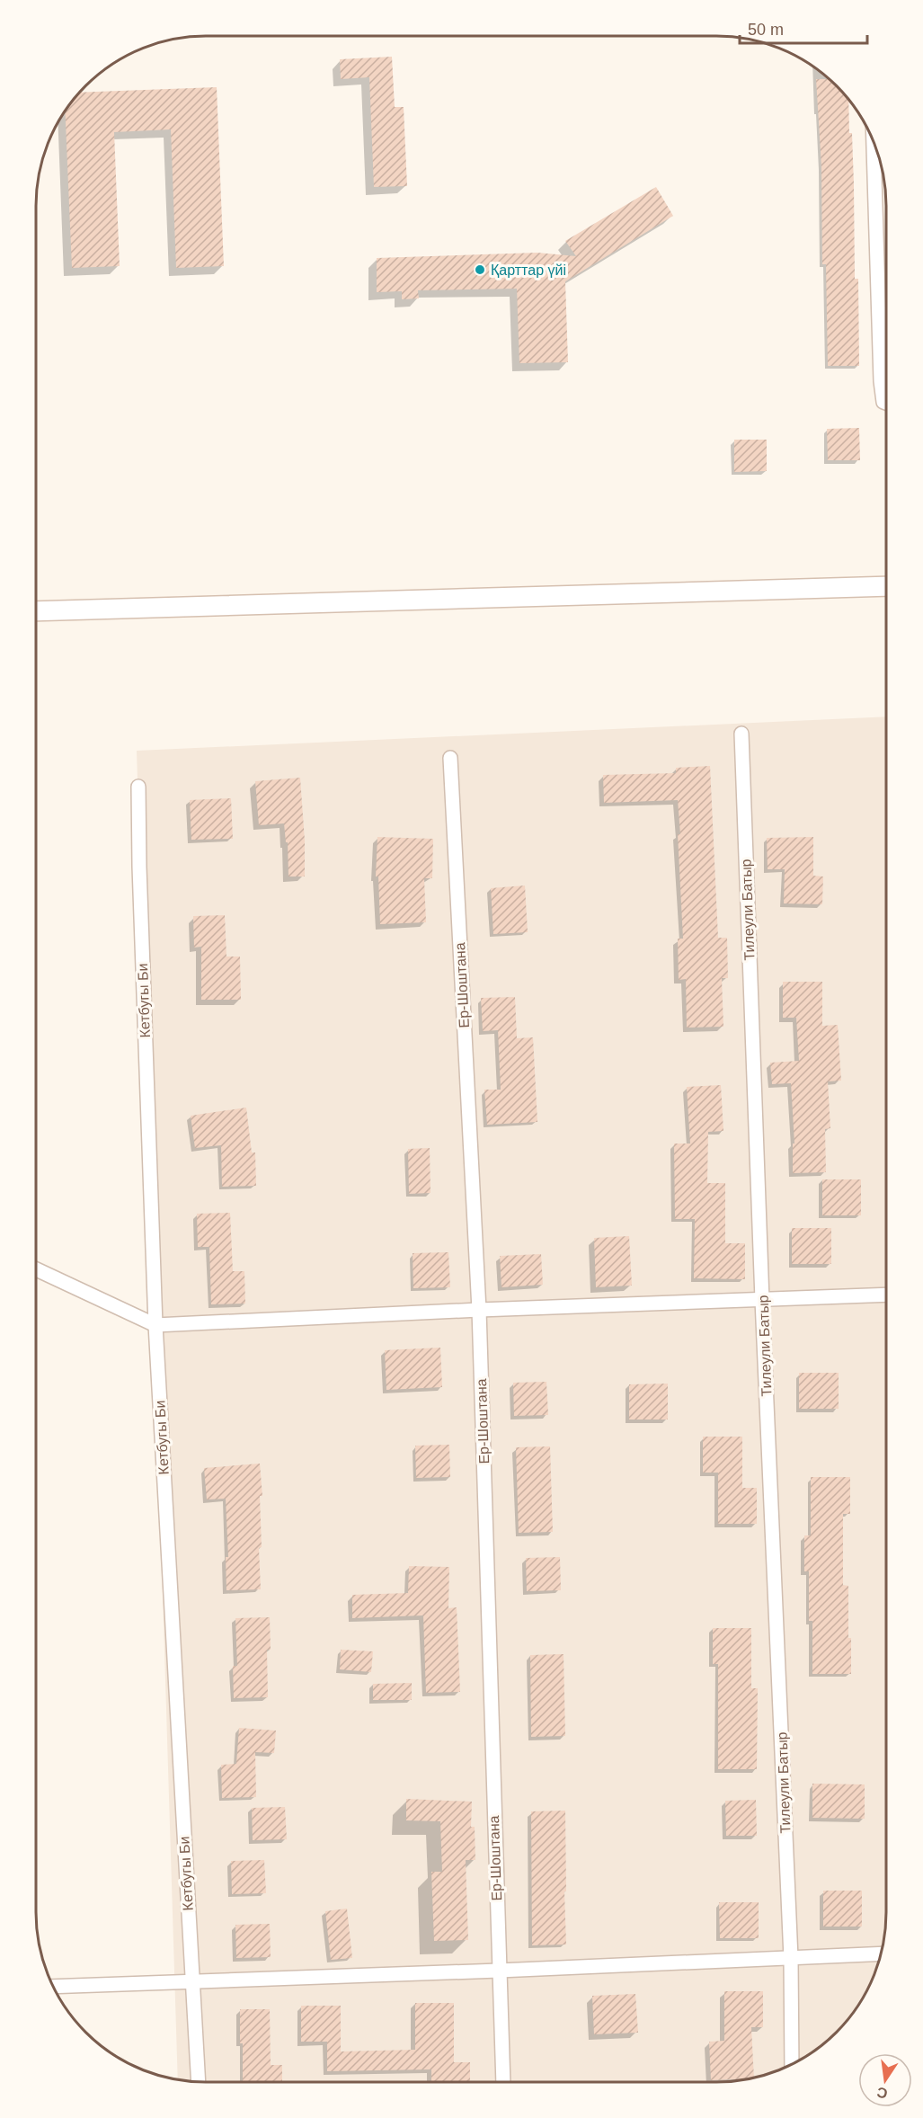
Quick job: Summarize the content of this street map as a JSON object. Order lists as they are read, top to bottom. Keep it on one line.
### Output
{"streets":{"street":["Тилеули Батыр","Ер-Шоштана","Кетбугы Би"]},"places":["Қарттар үйі"],"scale_bar":"50 m","north":"bottom"}
